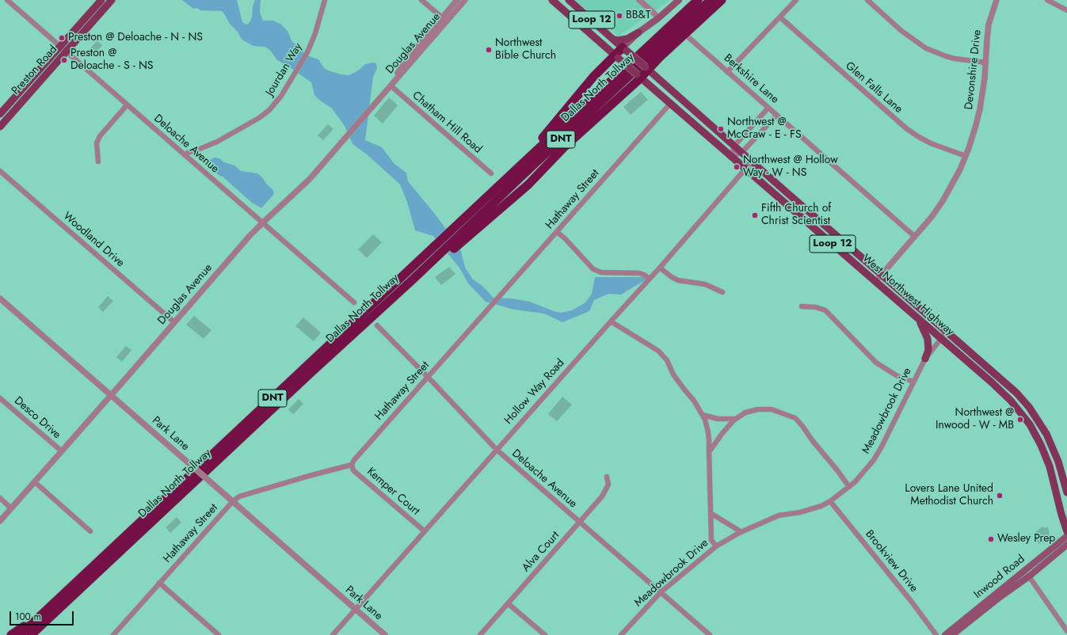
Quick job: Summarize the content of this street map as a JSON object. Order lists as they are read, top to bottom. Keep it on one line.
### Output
{"streets":{"highway":["Dallas North Tollway","DNT"],"main road":["Loop 12","Preston Road","West Northwest Highway","Inwood Road"],"street":["Douglas Avenue","Jourdan Way","Devonshire Drive","Berkshire Lane","Glen Falls Lane","Chatham Hill Road","Deloache Avenue","Hathaway Street","Woodland Drive","Hollow Way Road","Meadowbrook Drive","Desco Drive","Park Lane","Kemper Court","Alva Court","Brookview Drive"]},"crossings":[["Douglas Avenue","Chatham Hill Road"],["Douglas Avenue","Deloache Avenue"],["Douglas Avenue","Woodland Drive"],["Douglas Avenue","Desco Drive"],["Douglas Avenue","Park Lane"],["Jourdan Way","Deloache Avenue"],["Devonshire Drive","Berkshire Lane"],["Devonshire Drive","Glen Falls Lane"],["Devonshire Drive","West Northwest Highway"],["Preston Road","Deloache Avenue"],["Deloache Avenue","Hathaway Street"],["Deloache Avenue","Hollow Way Road"],["Deloache Avenue","Meadowbrook Drive"],["Deloache Avenue","Alva Court"],["Hathaway Street","West Northwest Highway"],["Hathaway Street","Park Lane"],["Hathaway Street","Kemper Court"],["West Northwest Highway","Hollow Way Road"],["West Northwest Highway","Meadowbrook Drive"],["Hollow Way Road","Park Lane"],["Hollow Way Road","Kemper Court"],["Meadowbrook Drive","Brookview Drive"]],"places":["BB&T","Preston @ Deloache - N - NS","Northwest Bible Church","Preston @ Deloache - S - NS","Northwest @ McCraw - E - FS","Northwest @ Hollow Way - W - NS","Fifth Church of Christ Scientist","Northwest @ Inwood - W - MB","Lovers Lane United Methodist Church","Wesley Prep"],"scale_bar":"100 m"}
